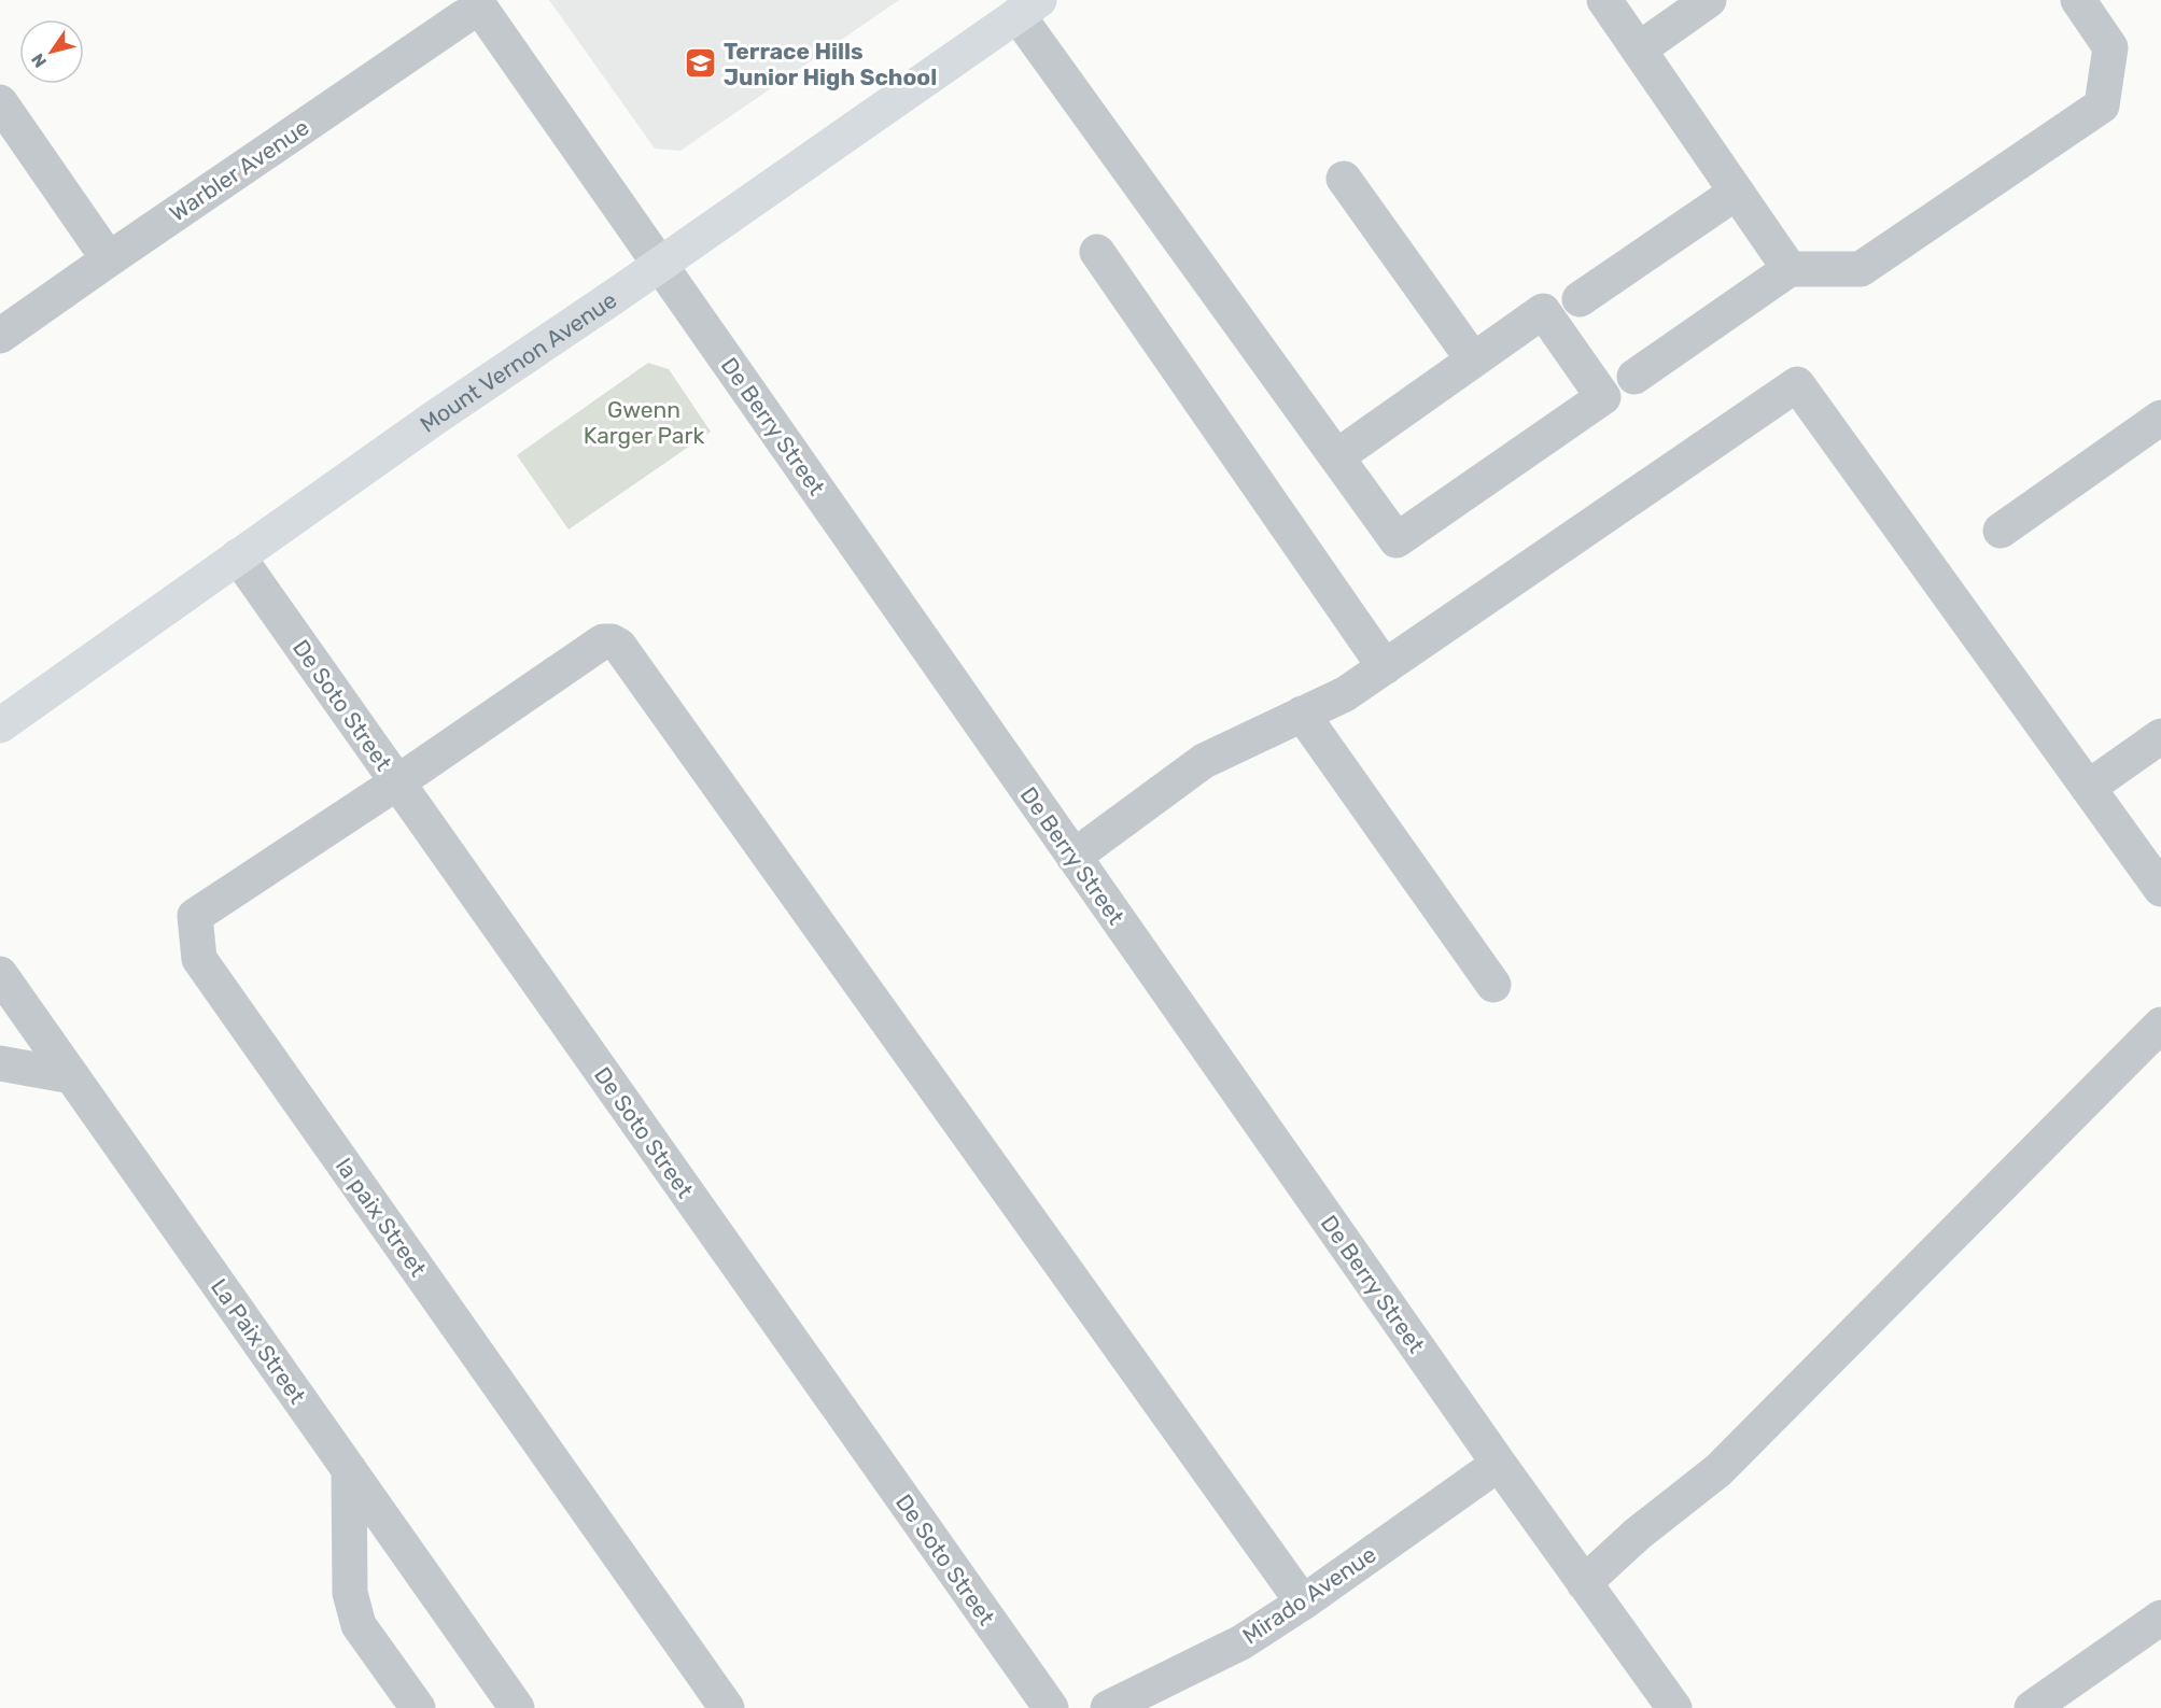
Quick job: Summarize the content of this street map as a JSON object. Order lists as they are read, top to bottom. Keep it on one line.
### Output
{"streets":{"main road":["Mount Vernon Avenue"],"street":["Warbler Avenue","De Berry Street","De Soto Street","la paix Street","La Paix Street","Mirado Avenue"]},"crossings":[["Warbler Avenue","De Berry Street"],["Mount Vernon Avenue","De Berry Street"],["Mount Vernon Avenue","De Soto Street"],["De Berry Street","Mirado Avenue"],["De Soto Street","la paix Street"]],"parks":["Gwenn Karger Park"],"places":{"school or university":["Terrace Hills Junior High School"]},"north":"bottom left"}
